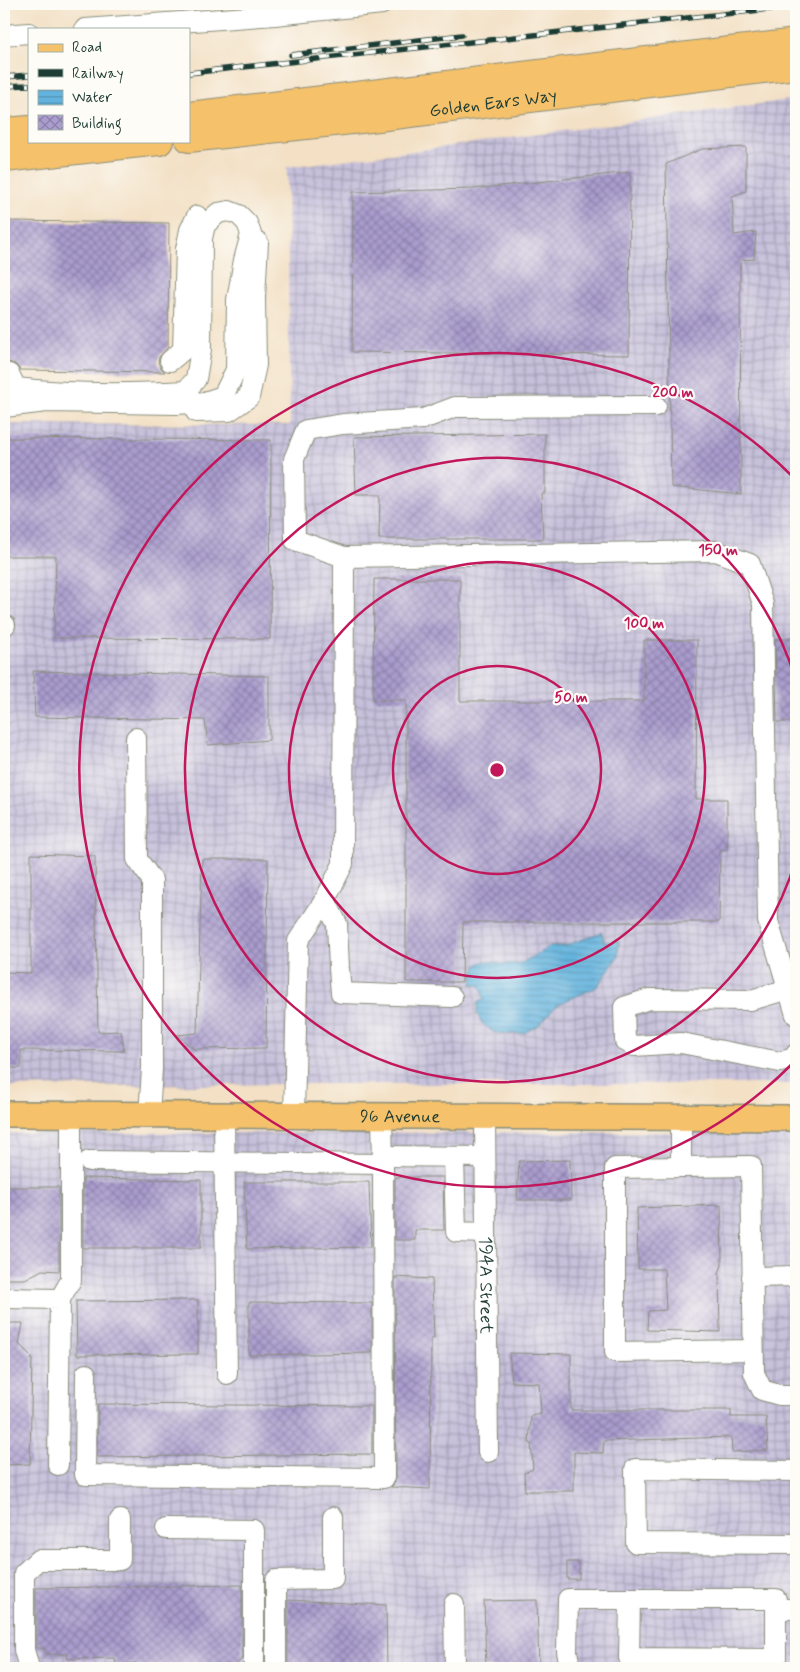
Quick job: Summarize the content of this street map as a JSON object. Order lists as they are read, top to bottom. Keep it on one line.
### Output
{"streets":{"highway":["Golden Ears Way"],"main road":["96 Avenue"],"street":["194A Street"]},"crossings":[["96 Avenue","194A Street"]],"legend":["Road","Railway","Water","Building"],"rings":["200 m","150 m","100 m","50 m"]}
